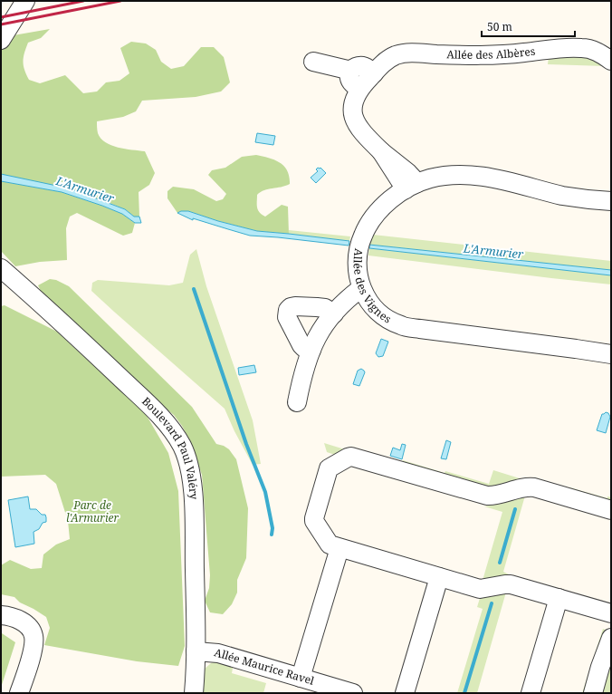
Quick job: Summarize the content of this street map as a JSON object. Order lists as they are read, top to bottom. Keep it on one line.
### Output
{"streets":{"street":["Allée des Albères","Allée des Vignes","Boulevard Paul Valéry","Allée Maurice Ravel"]},"crossings":[["Allée des Albères","Allée des Vignes"],["Boulevard Paul Valéry","Allée Maurice Ravel"]],"water":["L'Armurier"],"parks":["Parc de l'Armurier"],"scale_bar":"50 m"}
